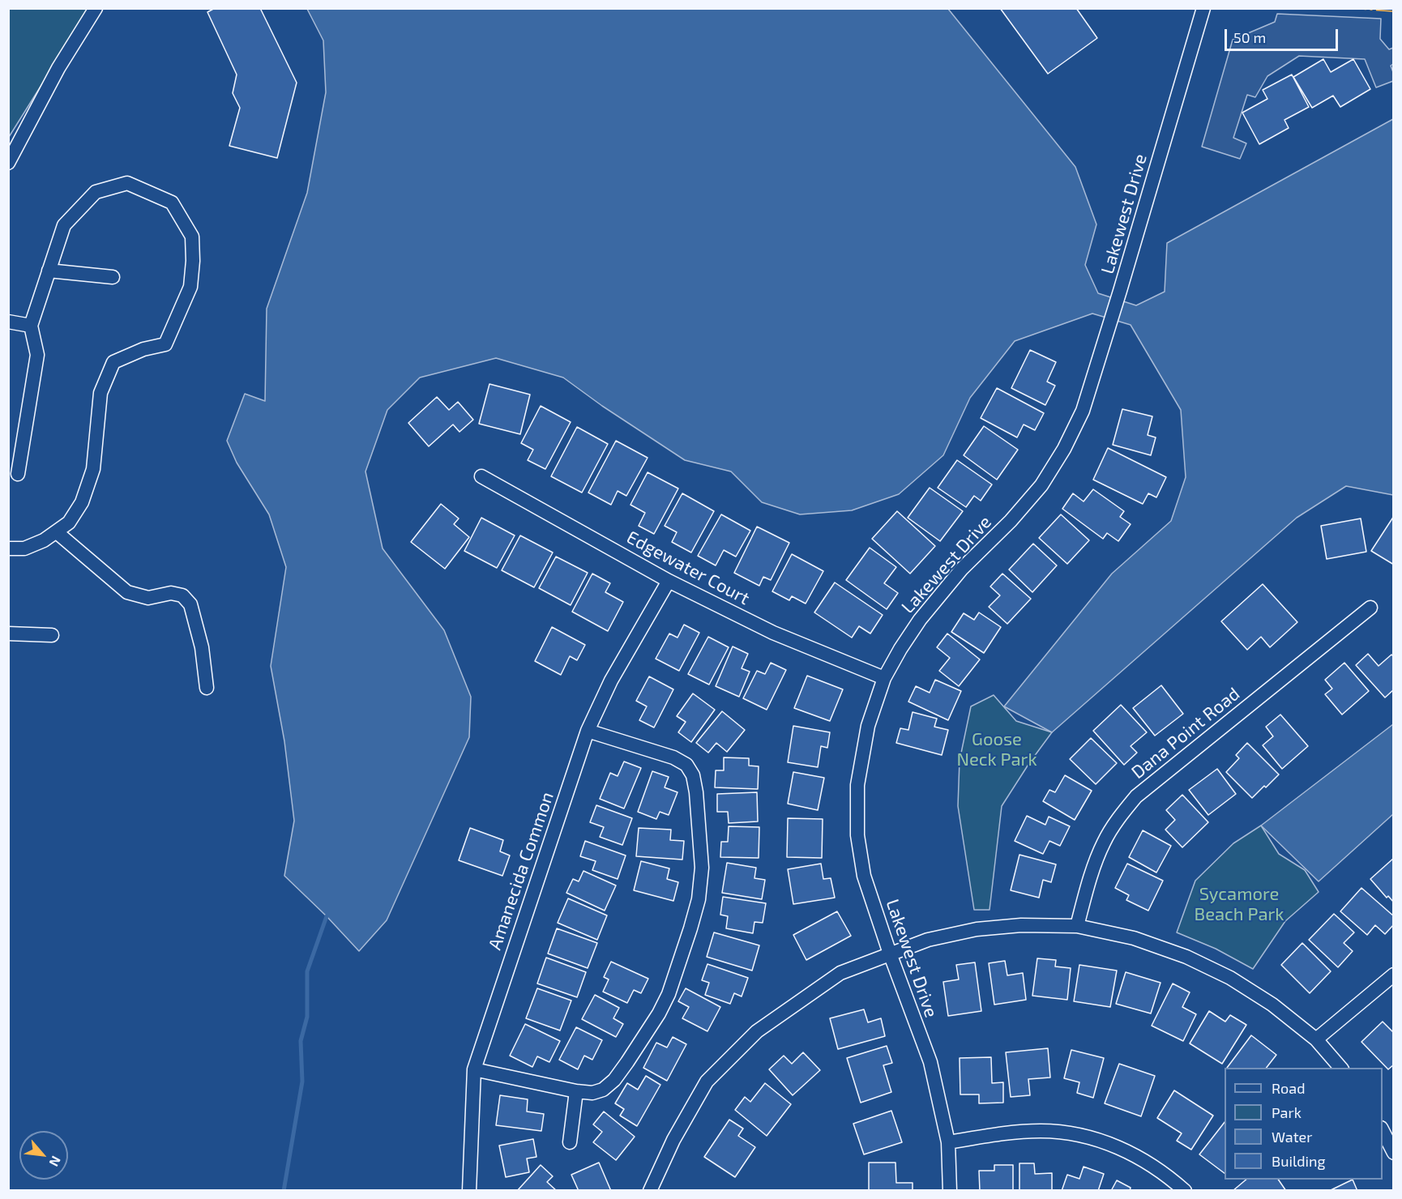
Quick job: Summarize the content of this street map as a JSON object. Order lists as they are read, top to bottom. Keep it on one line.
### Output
{"streets":{"street":["Lakewest Drive","Edgewater Court","Dana Point Road","Amanecida Common"]},"crossings":[["Lakewest Drive","Edgewater Court"],["Edgewater Court","Amanecida Common"]],"parks":["Goose Neck Park","Sycamore Beach Park"],"legend":["Road","Park","Water","Building"],"scale_bar":"50 m","north":"bottom right"}
